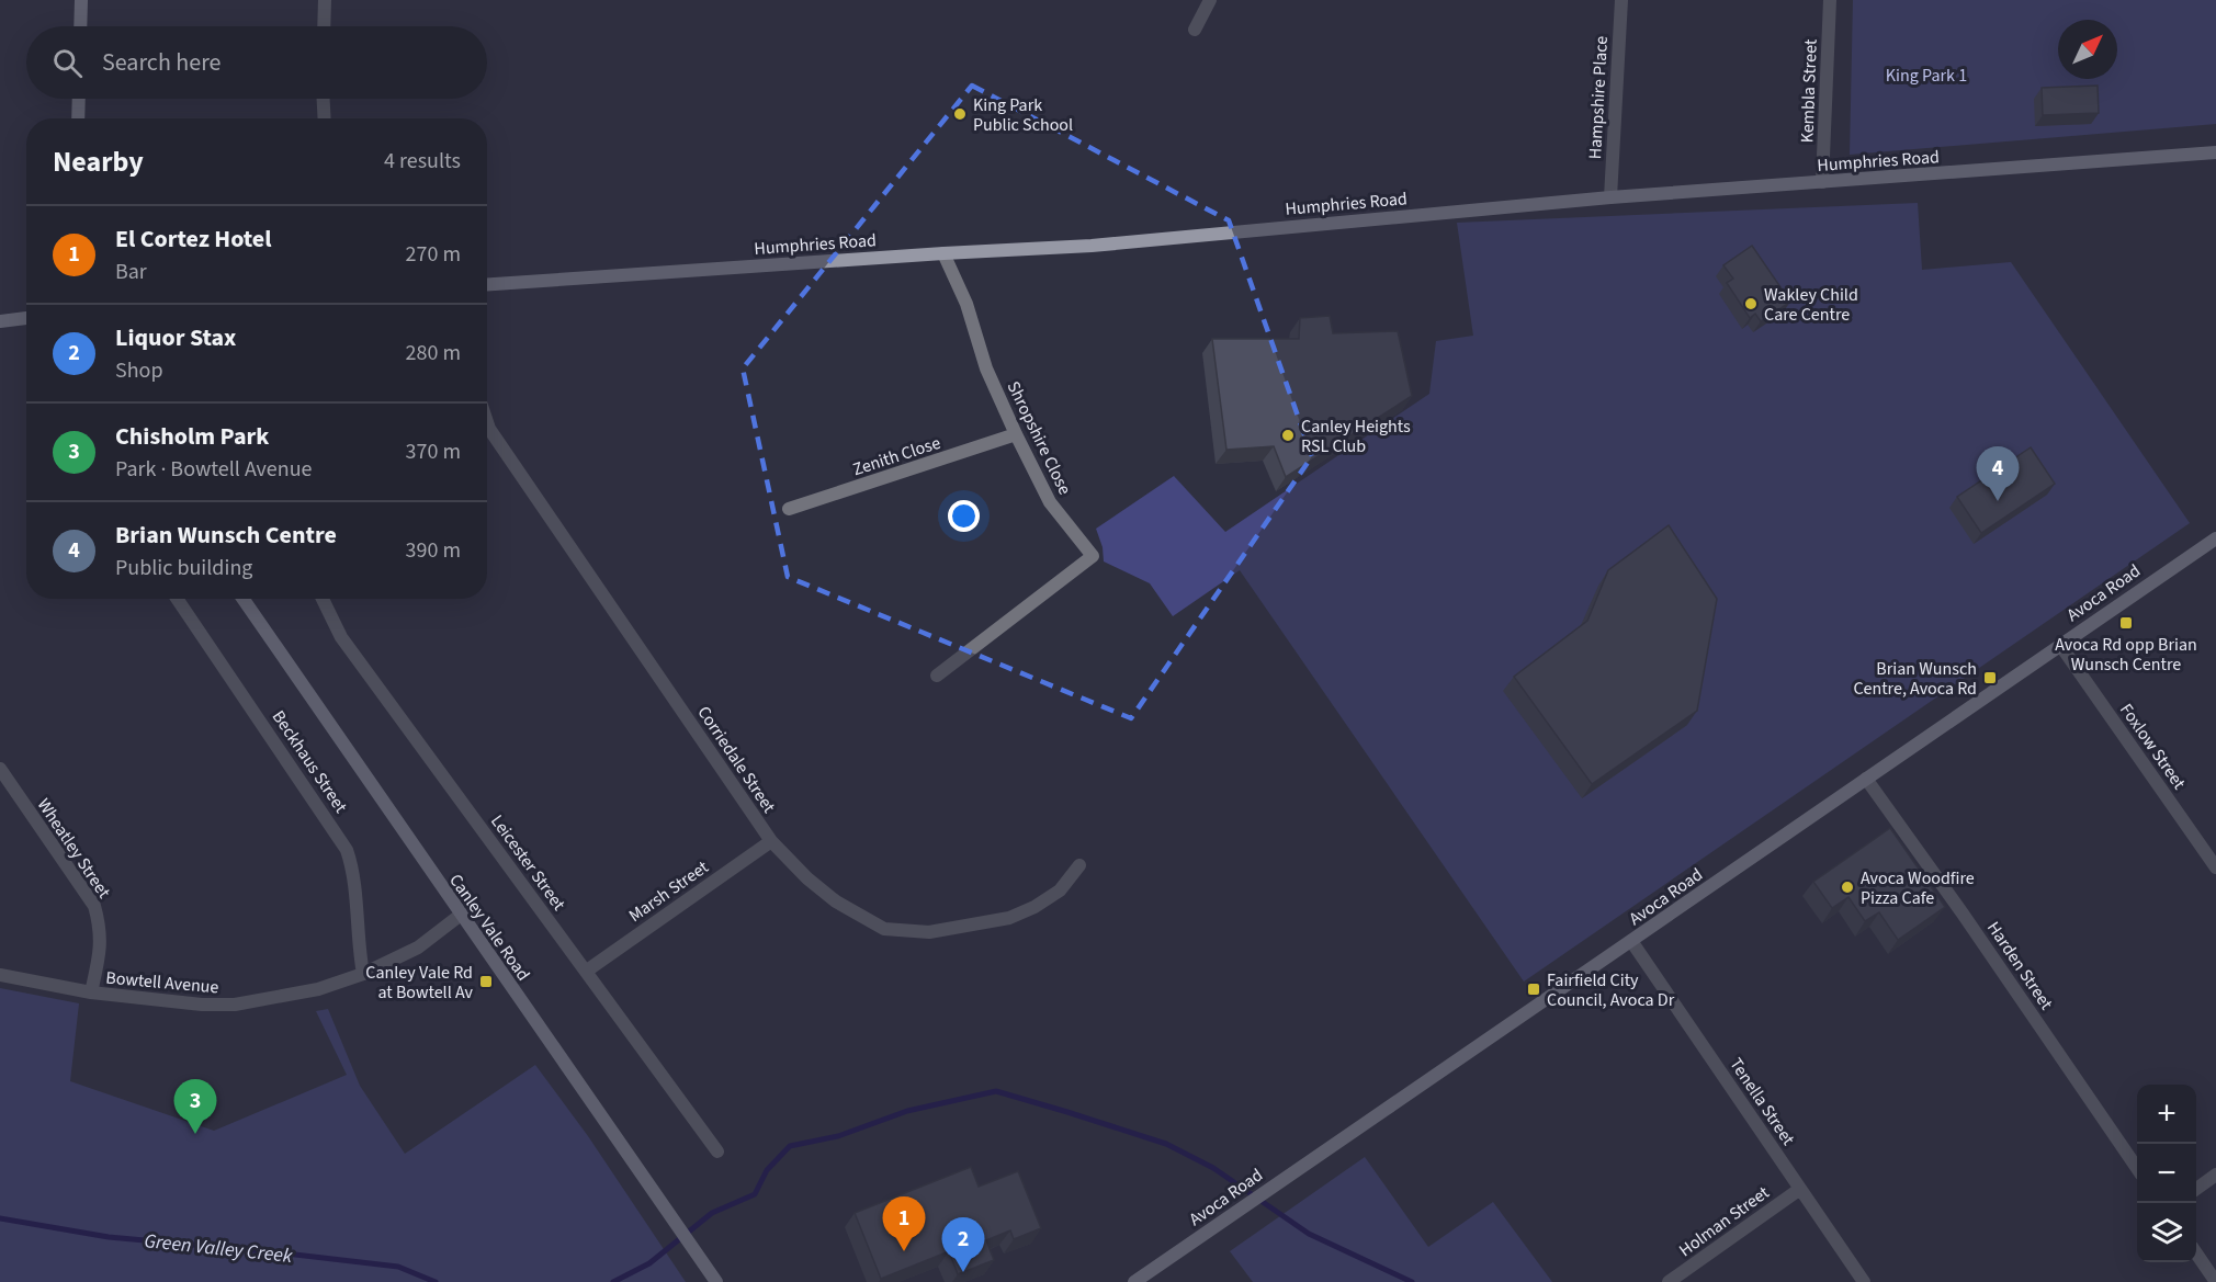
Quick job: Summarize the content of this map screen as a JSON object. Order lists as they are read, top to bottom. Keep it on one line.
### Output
{"streets":{"main road":["Humphries Road","Avoca Road","Canley Vale Road"],"street":["Kembla Street","Hampshire Place","Shropshire Close","Zenith Close","Foxlow Street","Corriedale Street","Beckhaus Street","Wheatley Street","Leicester Street","Marsh Street","Harden Street","Bowtell Avenue","Tenella Street","Holman Street"]},"crossings":[["Kembla Street","Humphries Road"],["Hampshire Place","Humphries Road"],["Humphries Road","Shropshire Close"],["Shropshire Close","Zenith Close"],["Avoca Road","Foxlow Street"],["Avoca Road","Harden Street"],["Avoca Road","Tenella Street"],["Corriedale Street","Marsh Street"],["Beckhaus Street","Bowtell Avenue"],["Wheatley Street","Bowtell Avenue"],["Leicester Street","Marsh Street"],["Canley Vale Road","Bowtell Avenue"],["Tenella Street","Holman Street"]],"water":["Green Valley Creek"],"parks":["King Park 1"],"places":{"other":["King Park Public School","Wakley Child Care Centre","Canley Heights RSL Club","Avoca Woodfire Pizza Cafe"],"transit":["Avoca Rd opp Brian Wunsch Centre","Brian Wunsch Centre, Avoca Rd","Canley Vale Rd at Bowtell Av","Fairfield City Council, Avoca Dr"]},"north":"top right","page":{"search":"Search here","heading":["Nearby","4 results"],"list":[{"mark":"1","name":"El Cortez Hotel","note":"Bar","value":"270 m"},{"mark":"2","name":"Liquor Stax","note":"Shop","value":"280 m"},{"mark":"3","name":"Chisholm Park","note":"Park · Bowtell Avenue","value":"370 m"},{"mark":"4","name":"Brian Wunsch Centre","note":"Public building","value":"390 m"}],"pins":["4","3","1","2"],"map_buttons":["+","−"]}}
